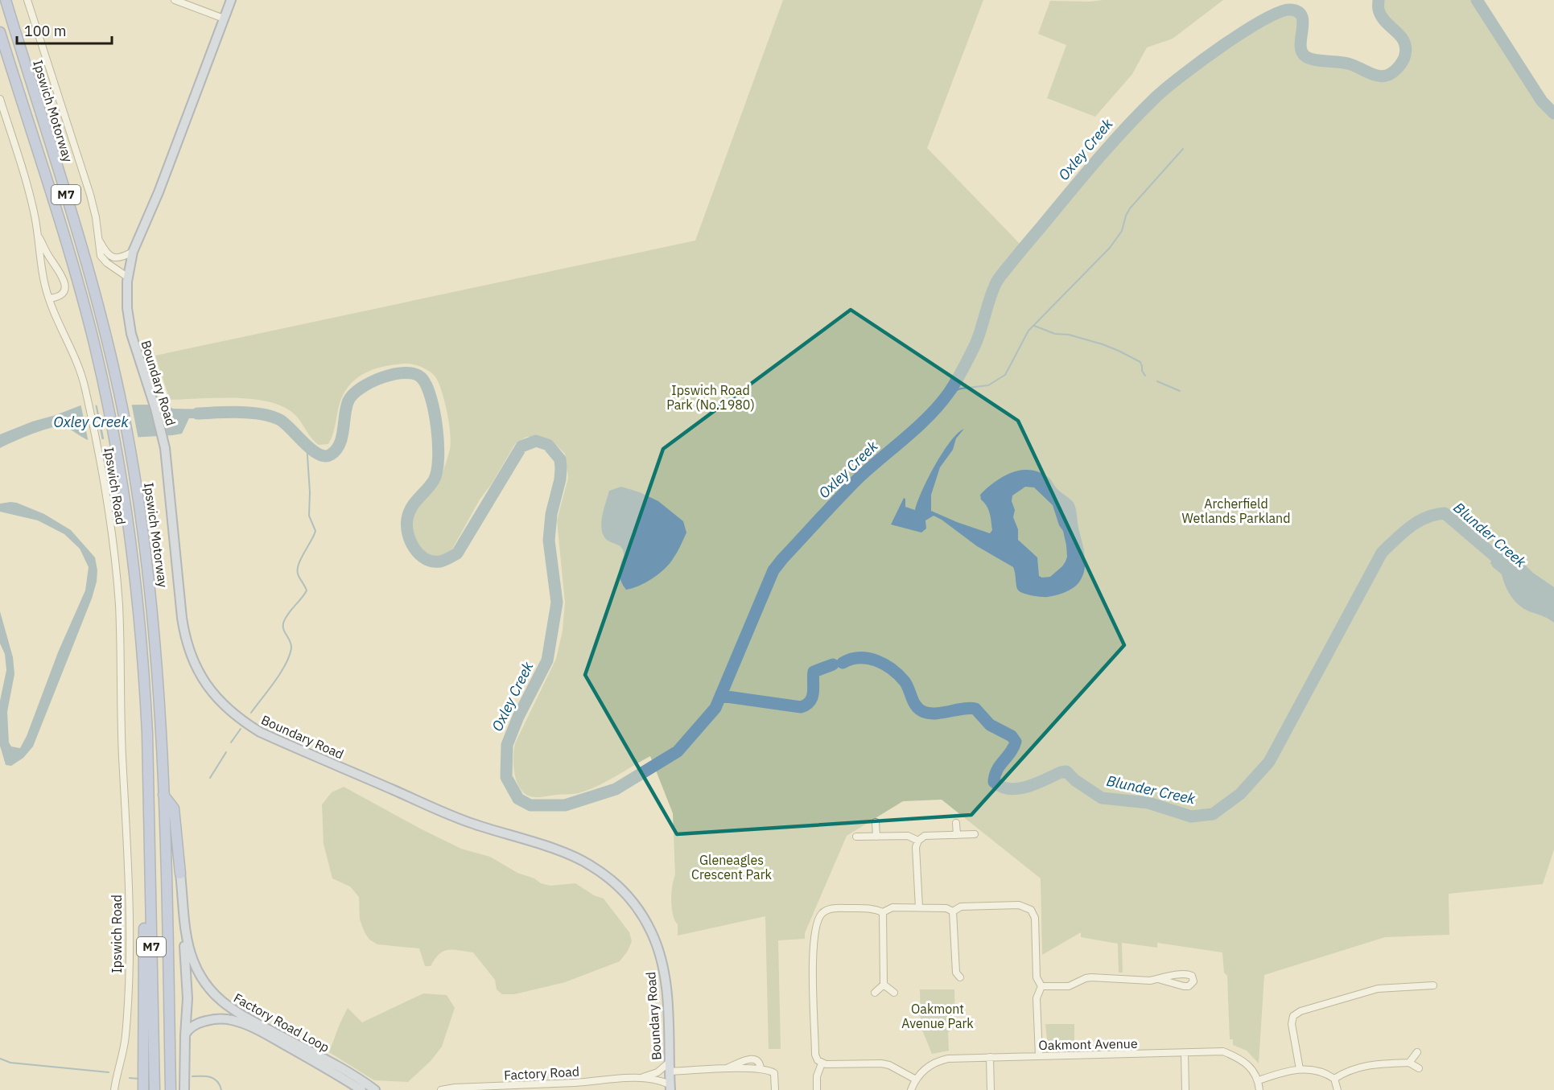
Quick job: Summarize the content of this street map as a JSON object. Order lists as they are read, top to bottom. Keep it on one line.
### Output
{"streets":{"highway":["Ipswich Motorway","M7"],"main road":["Boundary Road","Factory Road Loop"],"street":["Ipswich Road","Oakmont Avenue","Factory Road"]},"crossings":[["Boundary Road","Factory Road"]],"water":["Oxley Creek","Blunder Creek"],"parks":["Ipswich Road Park (No.1980)","Archerfield Wetlands Parkland","Gleneagles Crescent Park","Oakmont Avenue Park"],"scale_bar":"100 m"}
